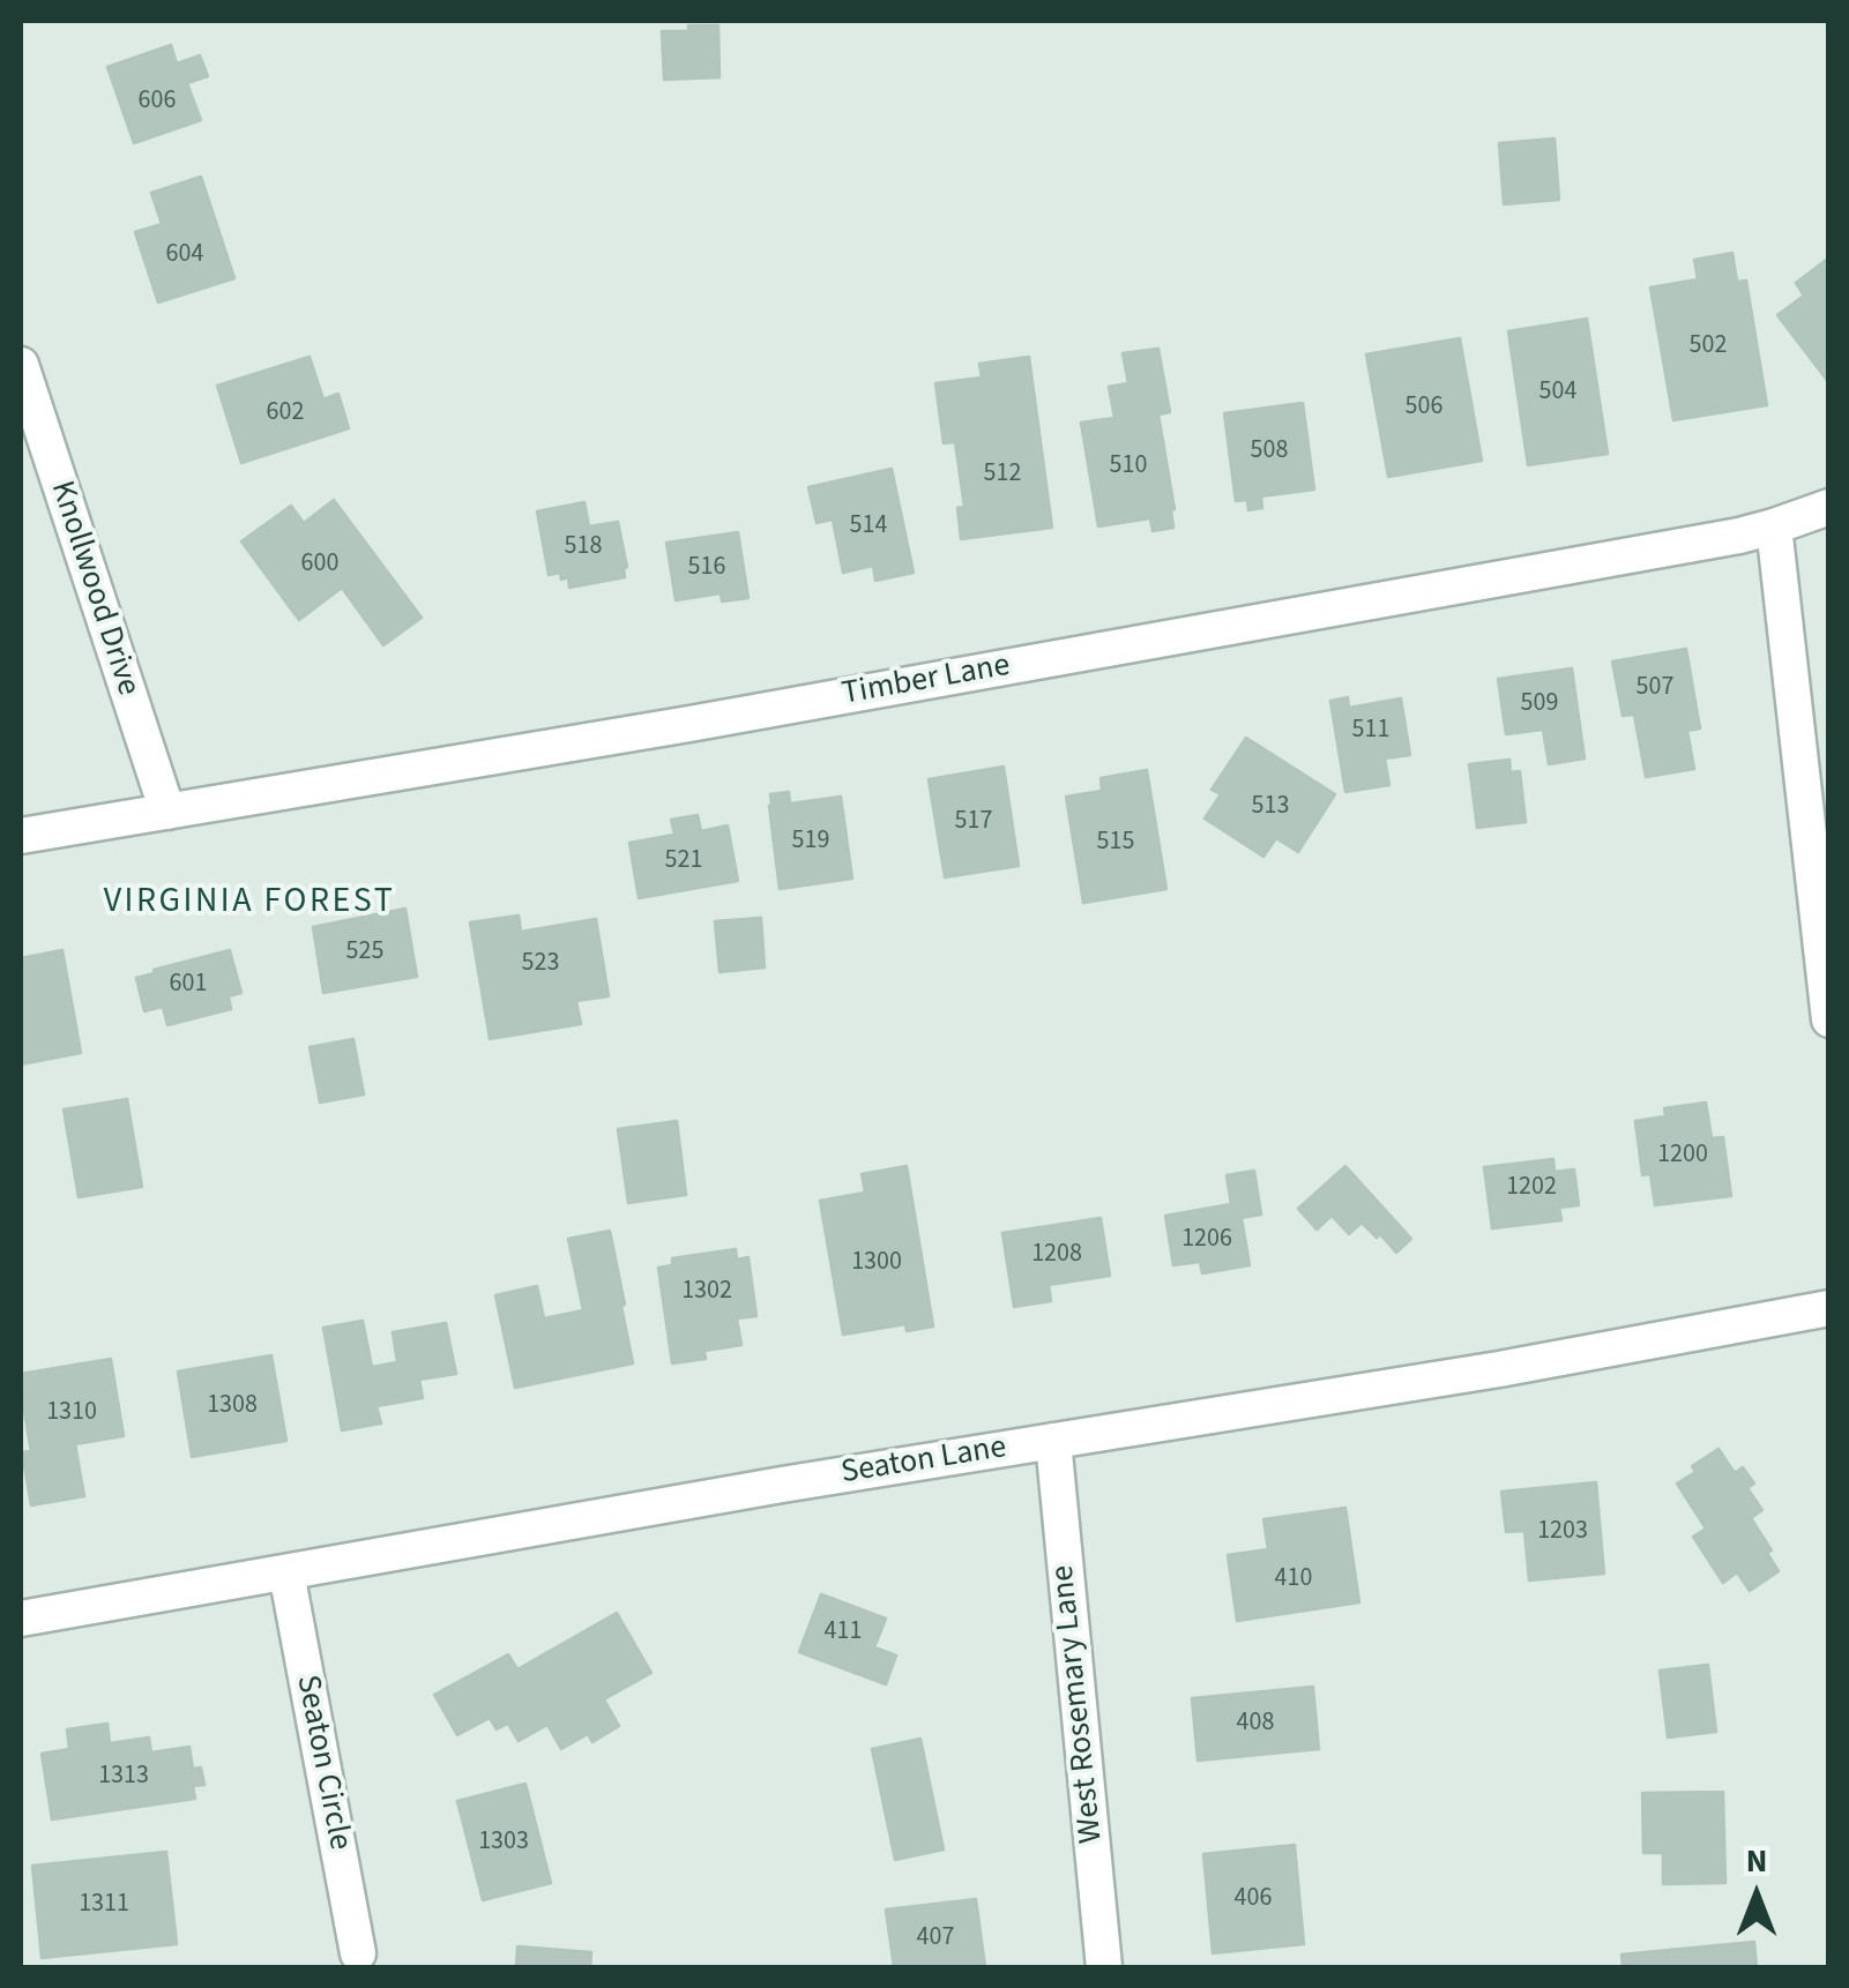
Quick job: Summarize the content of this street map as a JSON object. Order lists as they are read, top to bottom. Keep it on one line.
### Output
{"streets":{"street":["Knollwood Drive","Timber Lane","Seaton Lane","West Rosemary Lane","Seaton Circle"]},"crossings":[["Knollwood Drive","Timber Lane"],["Seaton Lane","West Rosemary Lane"],["Seaton Lane","Seaton Circle"]],"districts":["VIRGINIA FOREST"],"house_numbers":["606","604","502","504","506","602","508","510","512","514","518","600","516","507","509","511","513","517","519","515","521","525","523","601","1200","1202","1206","1208","1300","1302","1308","1310","1203","410","411","408","1313","1303","406","1311","407"],"north":"top"}
